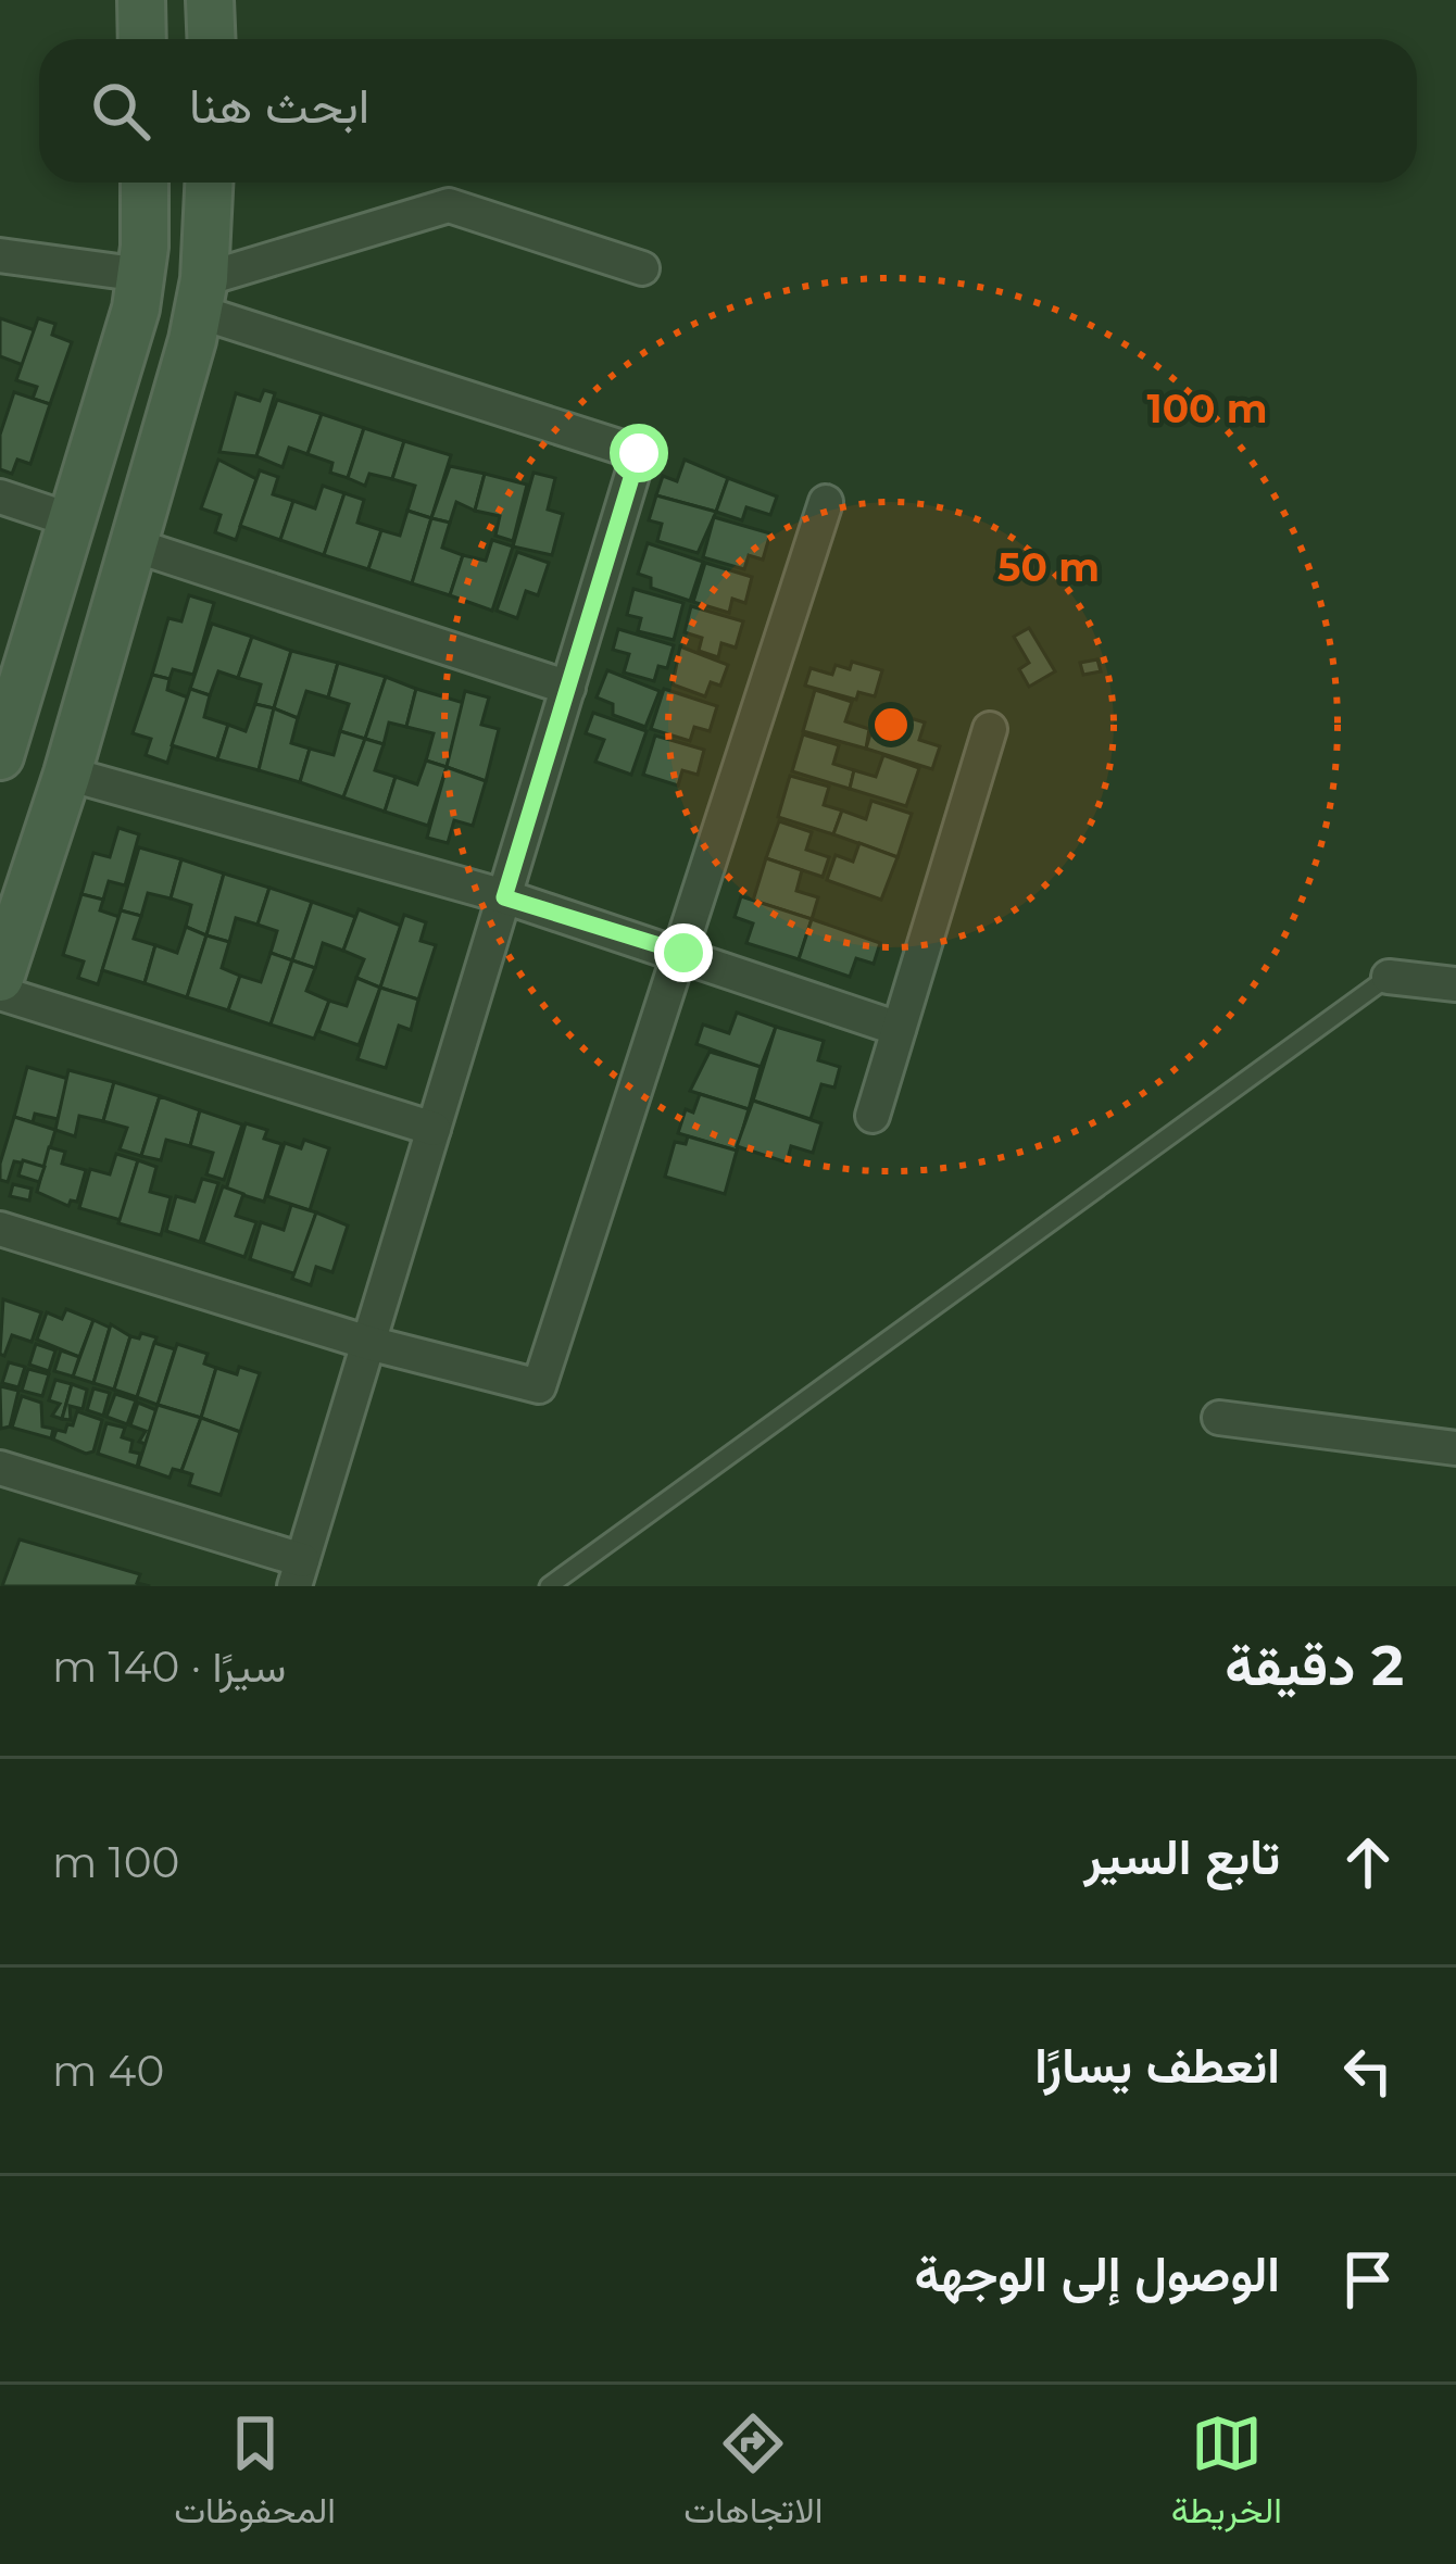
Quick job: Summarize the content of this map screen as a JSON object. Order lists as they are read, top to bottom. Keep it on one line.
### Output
{"page":{"search":"ابحث هنا","heading":["2 دقيقة","سيرًا · 140 m"],"list":[["تابع السير","100 m"],["انعطف يسارًا","40 m"],"الوصول إلى الوجهة"],"nav":["الخريطة","الاتجاهات","المحفوظات"]},"rings":["100 m","50 m"]}
